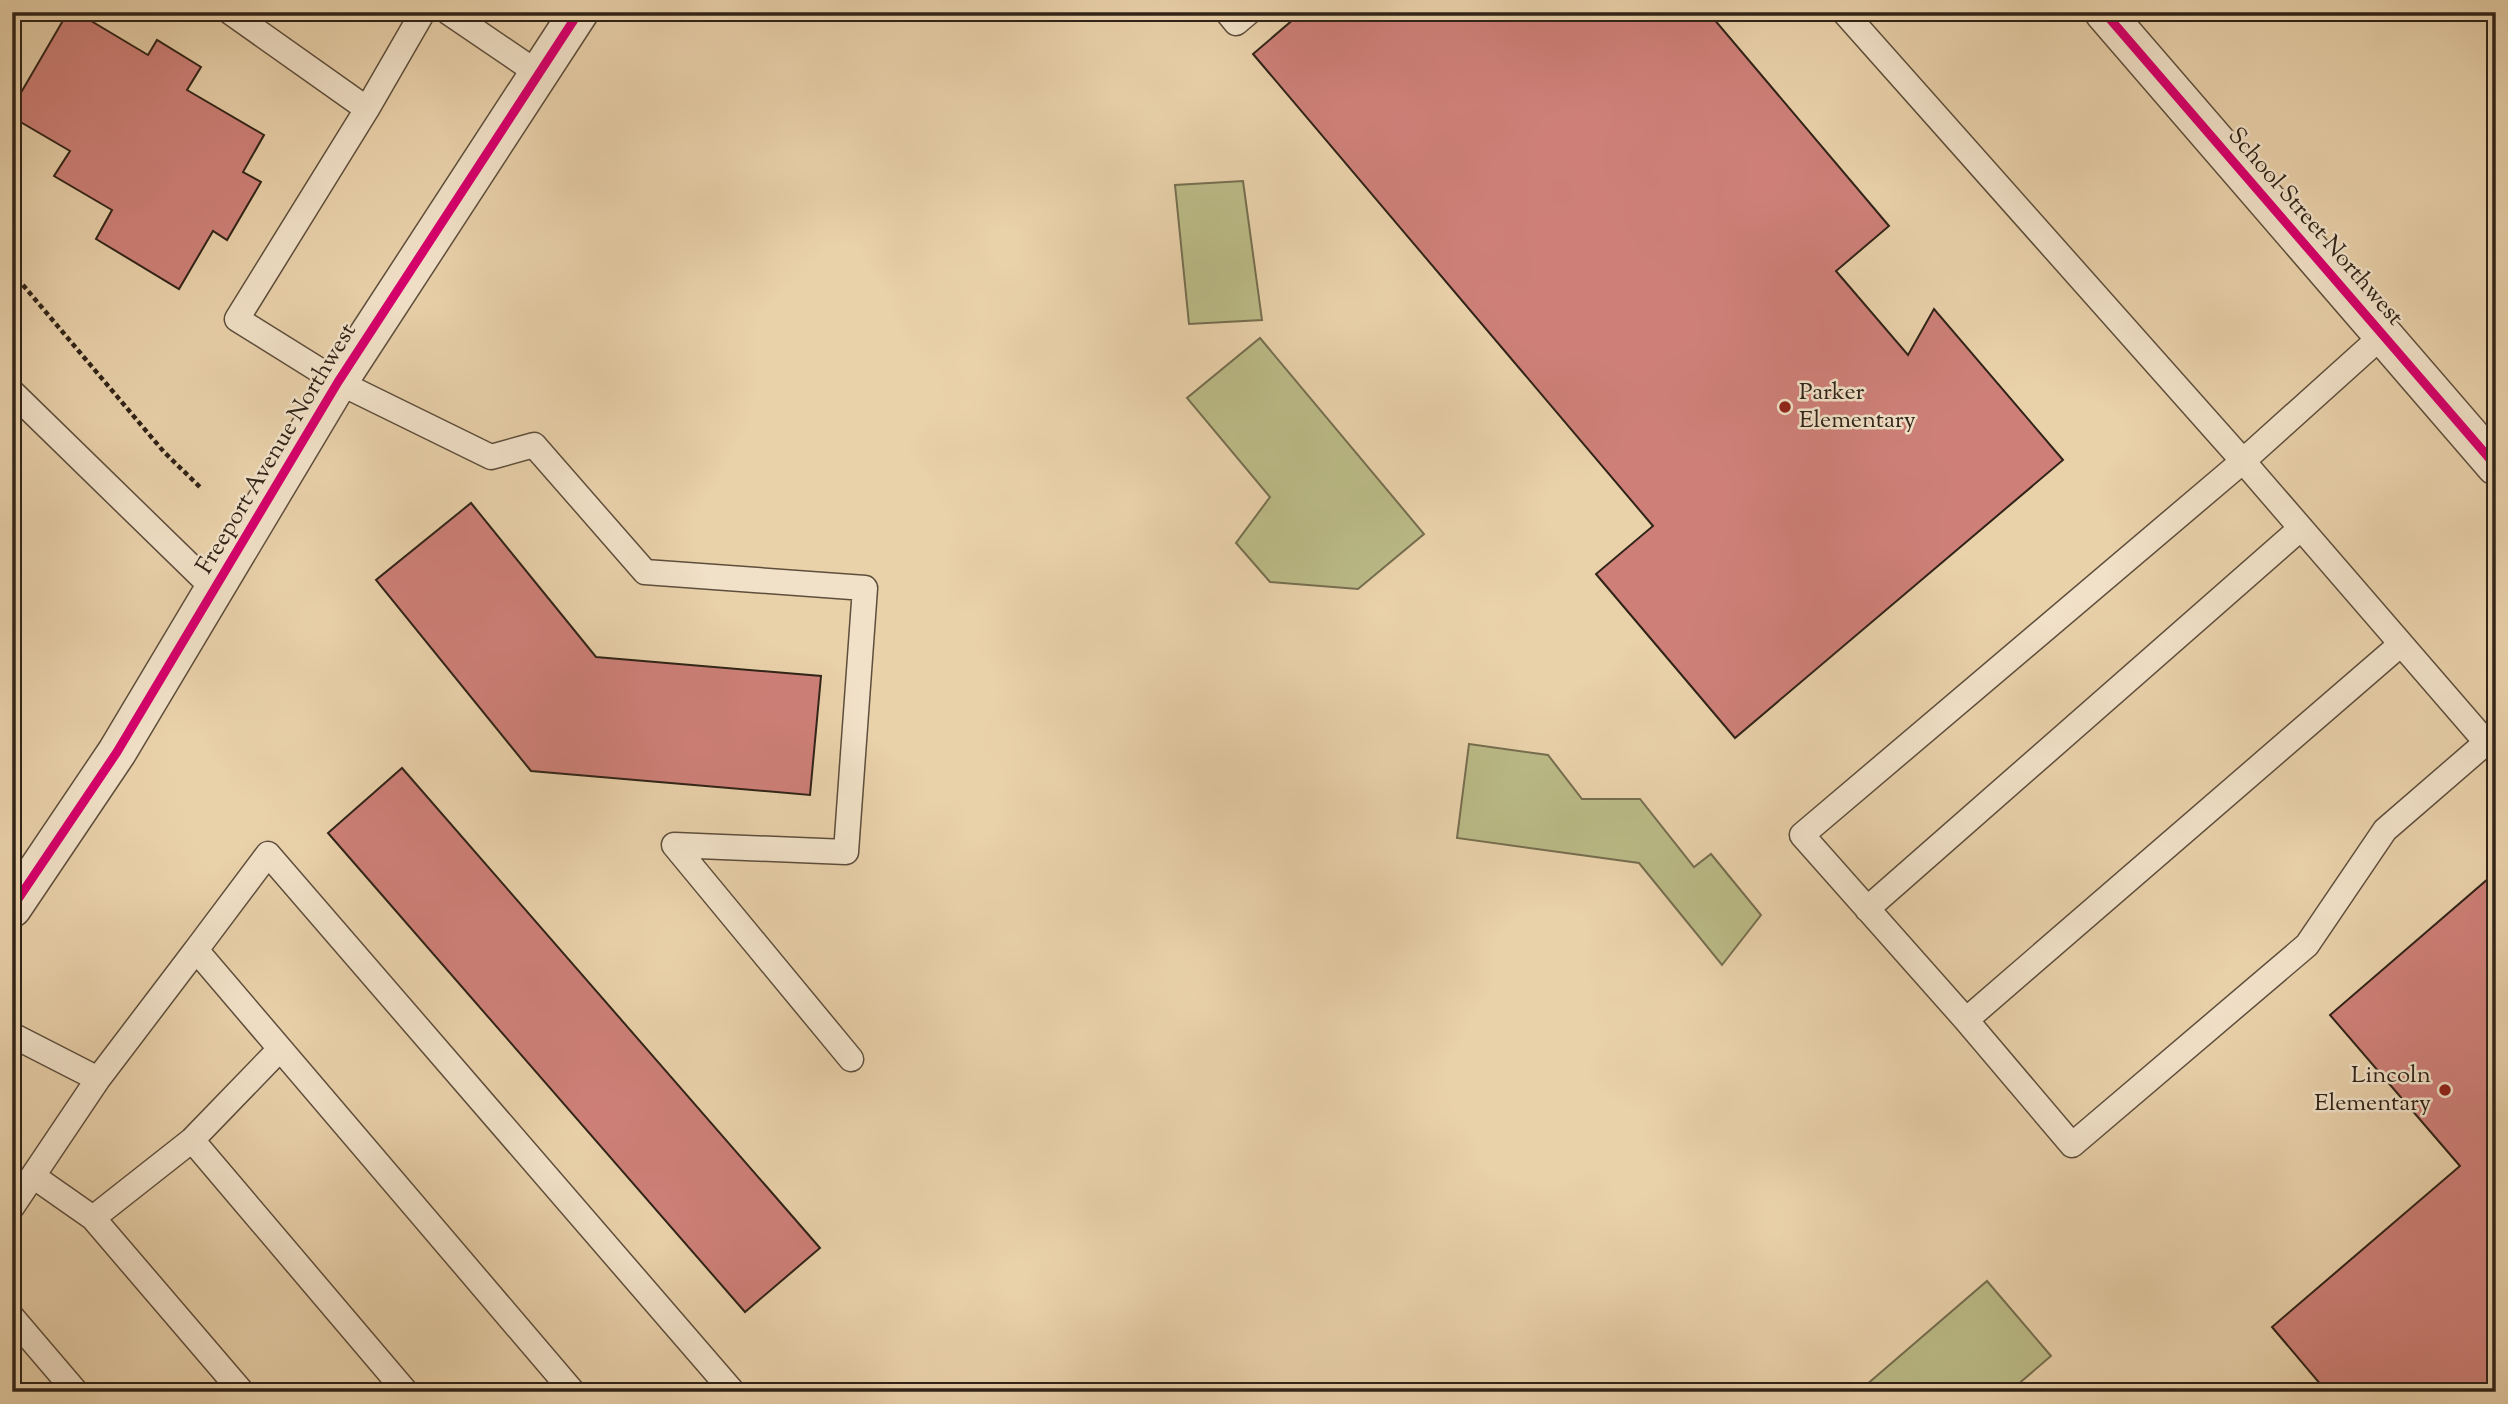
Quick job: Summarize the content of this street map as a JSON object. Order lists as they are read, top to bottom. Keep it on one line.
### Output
{"streets":{"street":["School Street Northwest","Freeport Avenue Northwest"]},"places":["Parker Elementary","Lincoln Elementary"]}
